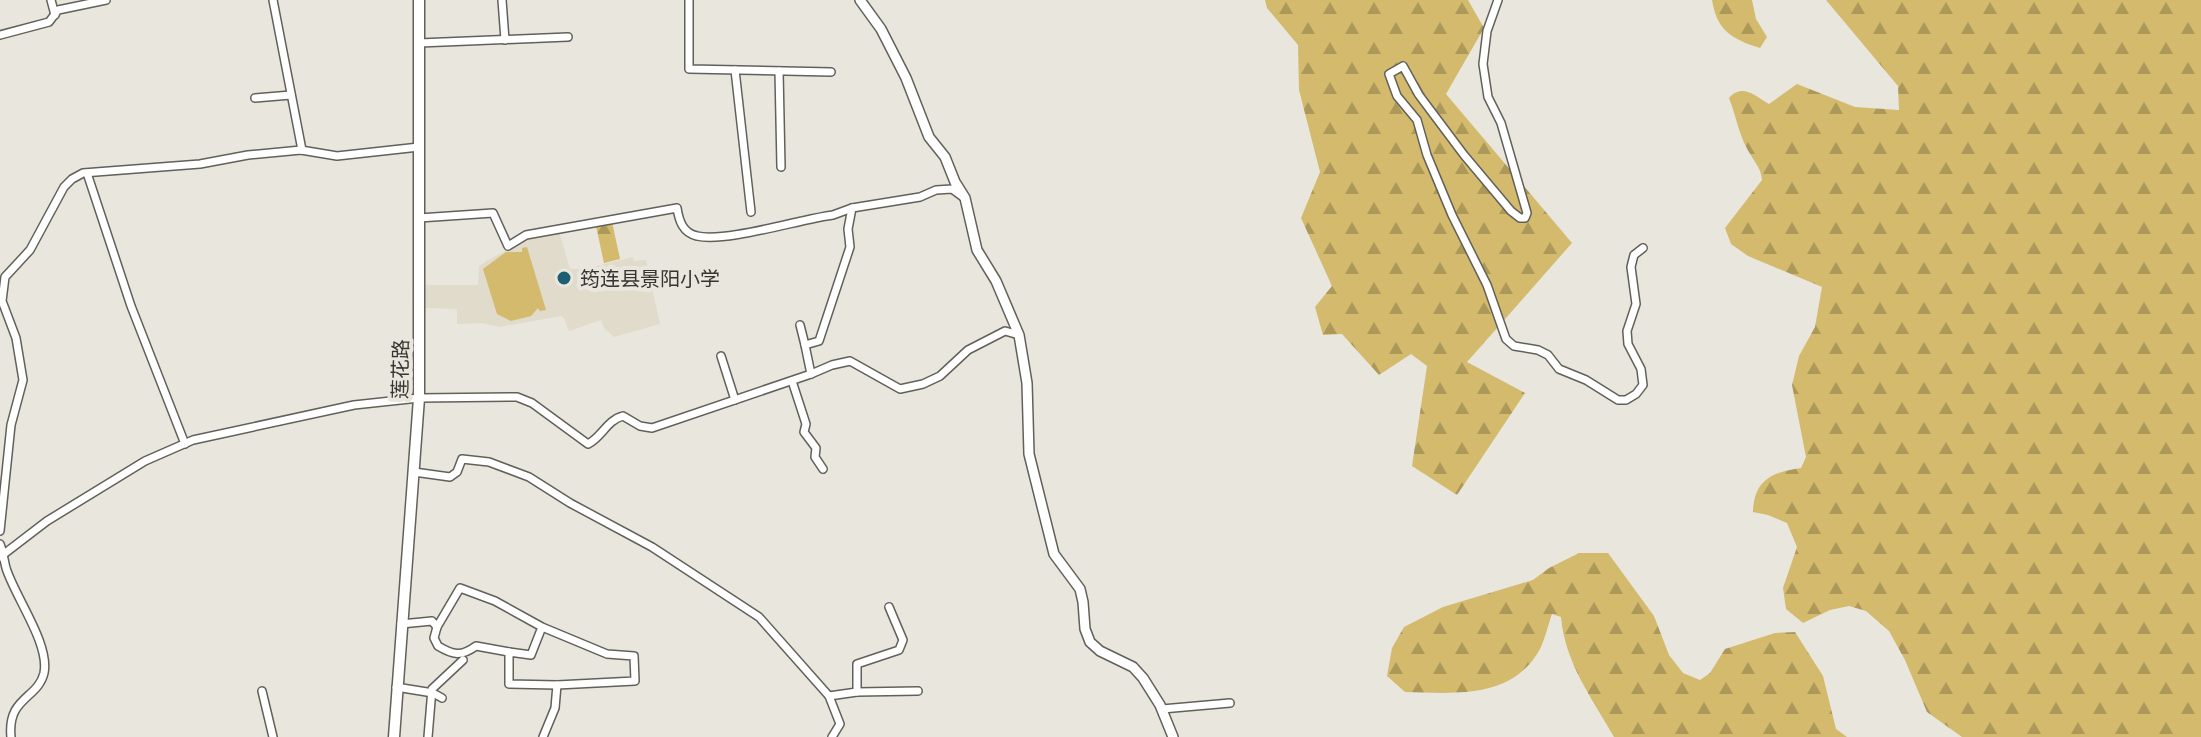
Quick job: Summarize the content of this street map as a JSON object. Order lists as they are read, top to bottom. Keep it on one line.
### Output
{"streets":{"main road":["莲花路"]},"places":["筠连县景阳小学"]}
